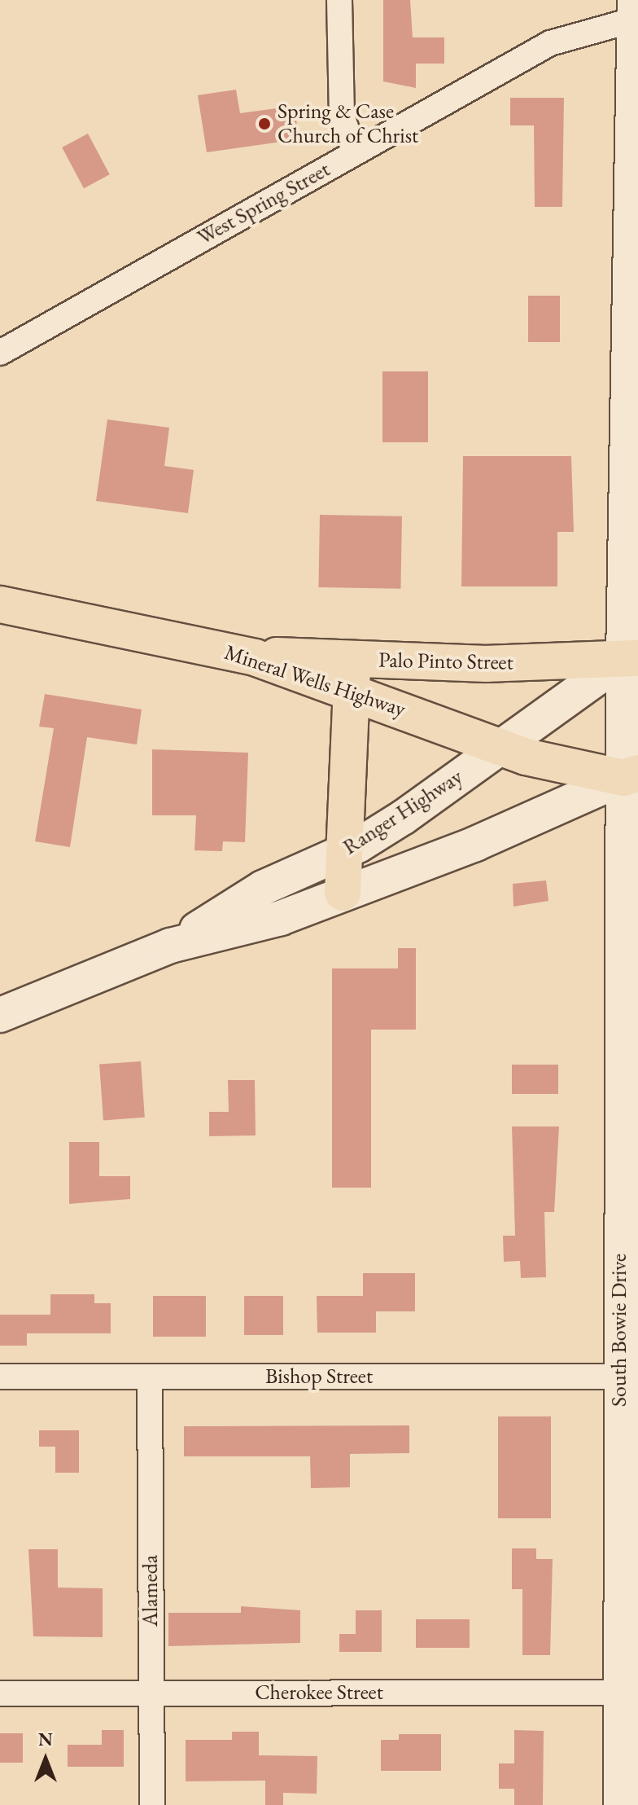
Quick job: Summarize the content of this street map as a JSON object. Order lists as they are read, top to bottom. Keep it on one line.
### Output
{"streets":{"main road":["Palo Pinto Street","Mineral Wells Highway"],"street":["West Spring Street","Ranger Highway","South Bowie Drive","Bishop Street","Alameda","Cherokee Street"]},"crossings":[["West Spring Street","South Bowie Drive"],["Palo Pinto Street","Mineral Wells Highway"],["Palo Pinto Street","Ranger Highway"],["Palo Pinto Street","South Bowie Drive"],["Mineral Wells Highway","Ranger Highway"],["Mineral Wells Highway","South Bowie Drive"],["Ranger Highway","South Bowie Drive"],["South Bowie Drive","Bishop Street"],["South Bowie Drive","Cherokee Street"],["Bishop Street","Alameda"],["Alameda","Cherokee Street"]],"places":["Spring & Case Church of Christ"],"north":"top"}
